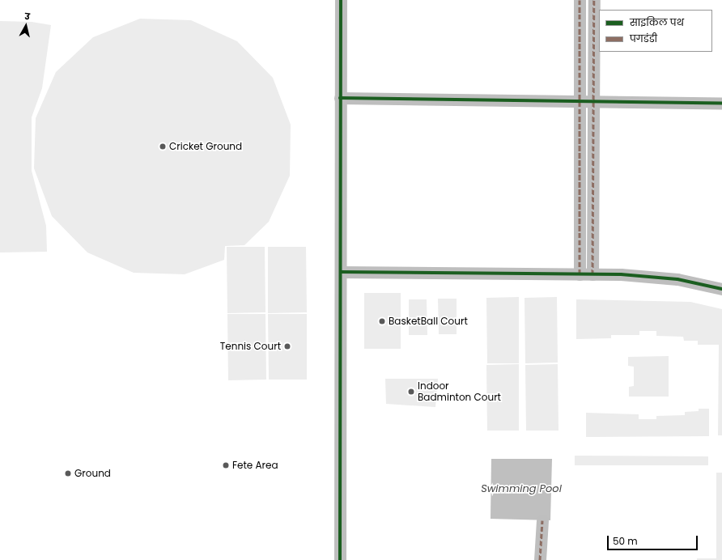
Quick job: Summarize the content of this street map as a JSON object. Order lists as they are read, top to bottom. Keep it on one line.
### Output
{"water":["Swimming Pool"],"places":["Cricket Ground","BasketBall Court","Tennis Court","Indoor Badminton Court","Fete Area","Ground"],"legend":["साइकिल पथ","पगडंडी"],"scale_bar":"50 m","north":"top"}
